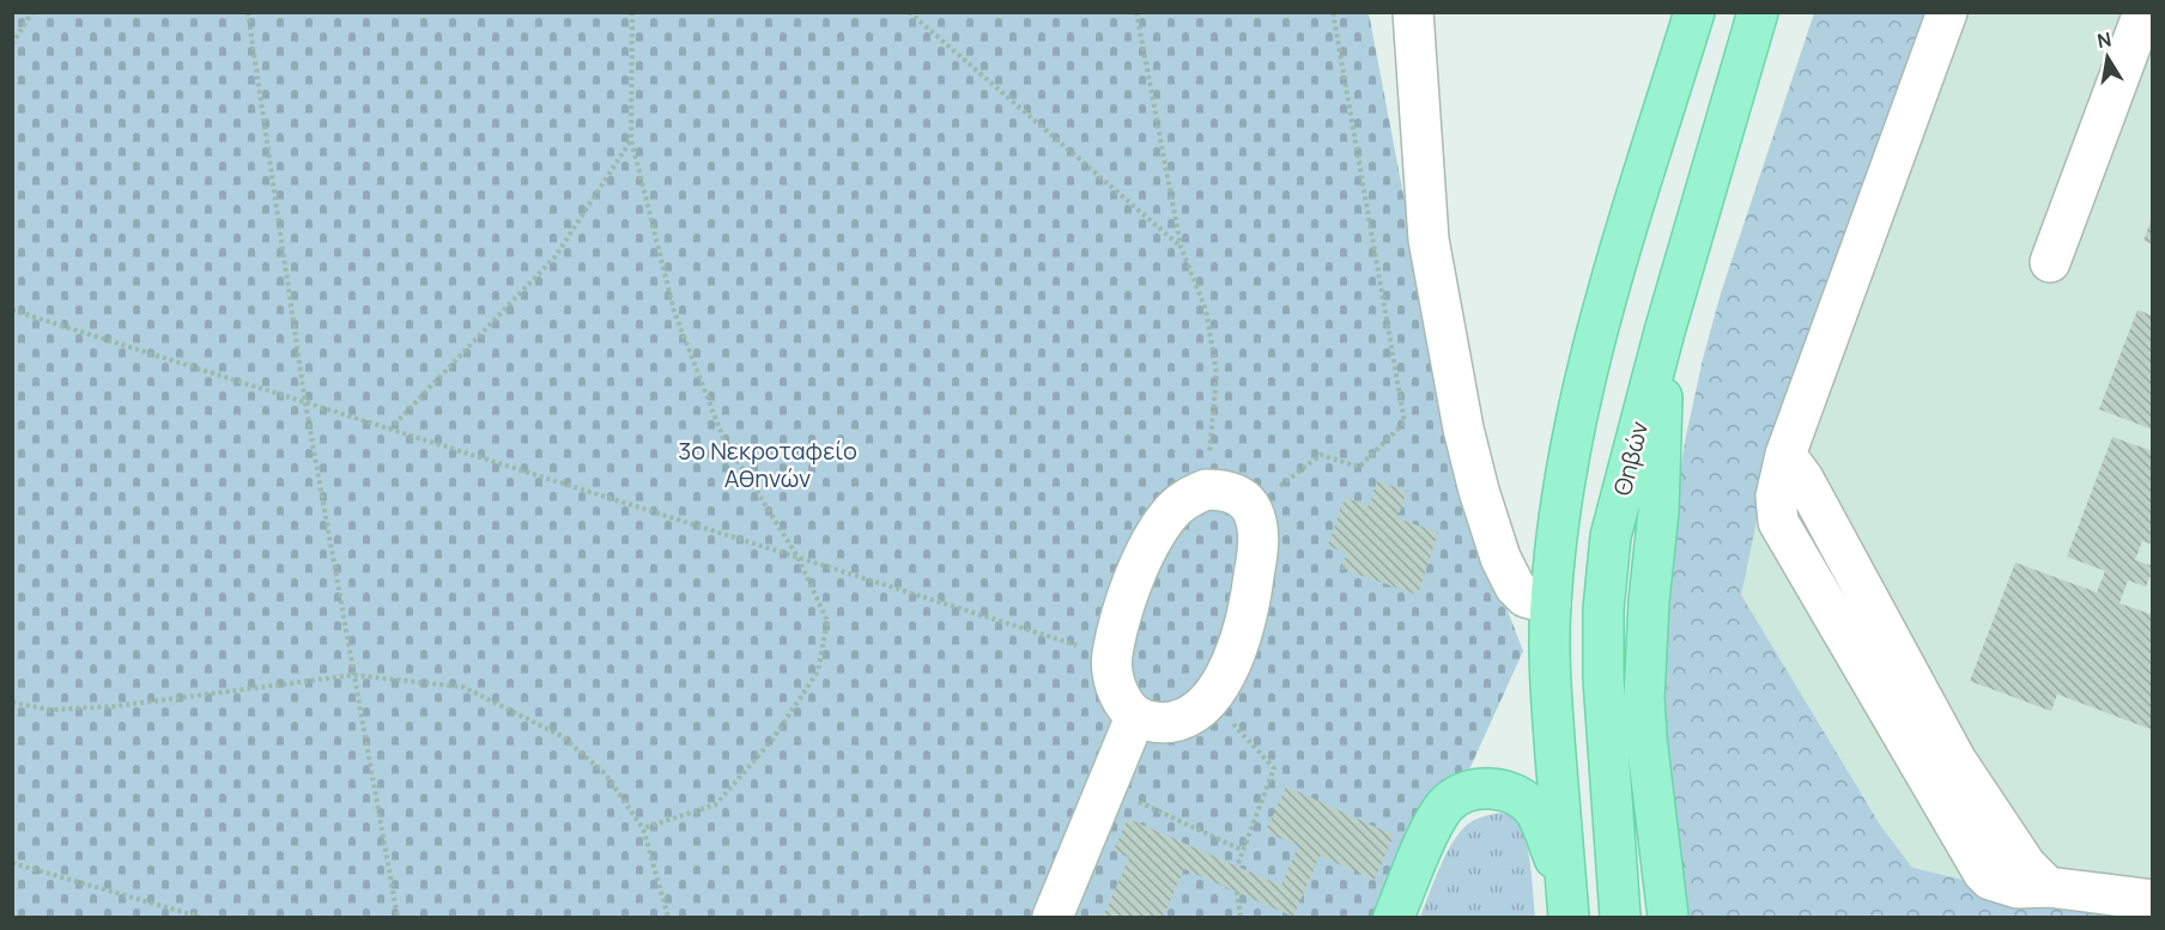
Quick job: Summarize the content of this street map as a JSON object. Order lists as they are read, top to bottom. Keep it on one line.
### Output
{"streets":{"main road":["Θηβών"]},"parks":["3ο Νεκροταφείο Αθηνών"],"north":"top"}
